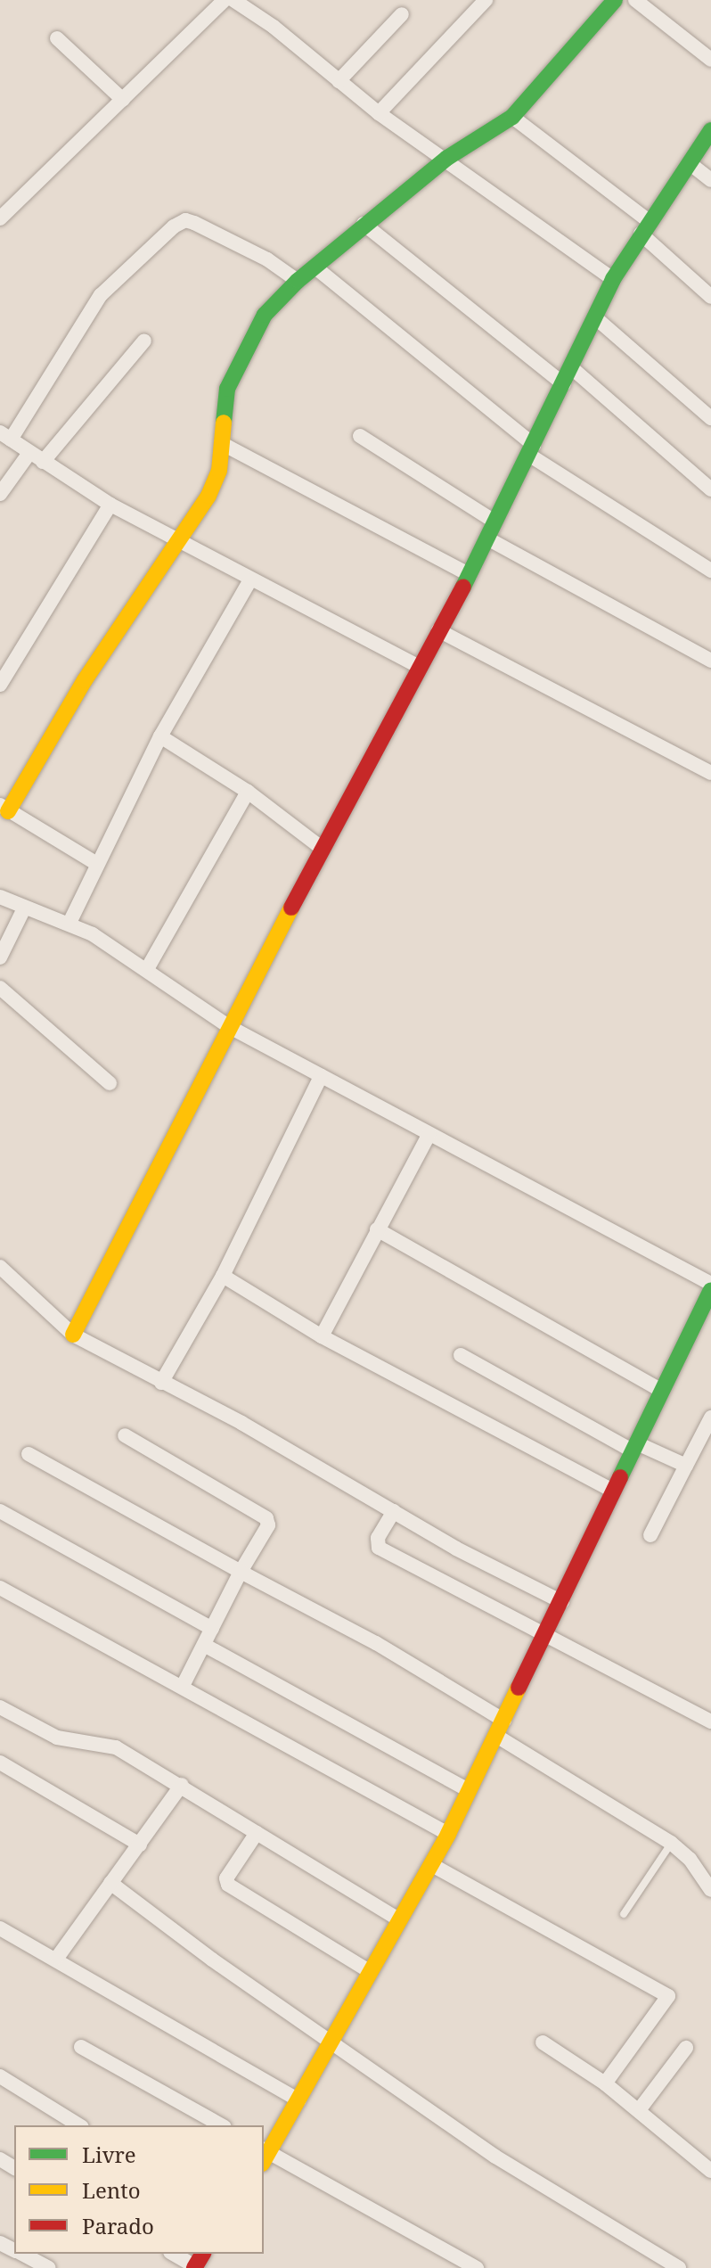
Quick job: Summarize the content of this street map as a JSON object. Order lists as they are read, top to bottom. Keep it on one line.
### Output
{"legend":["Livre","Lento","Parado"]}
